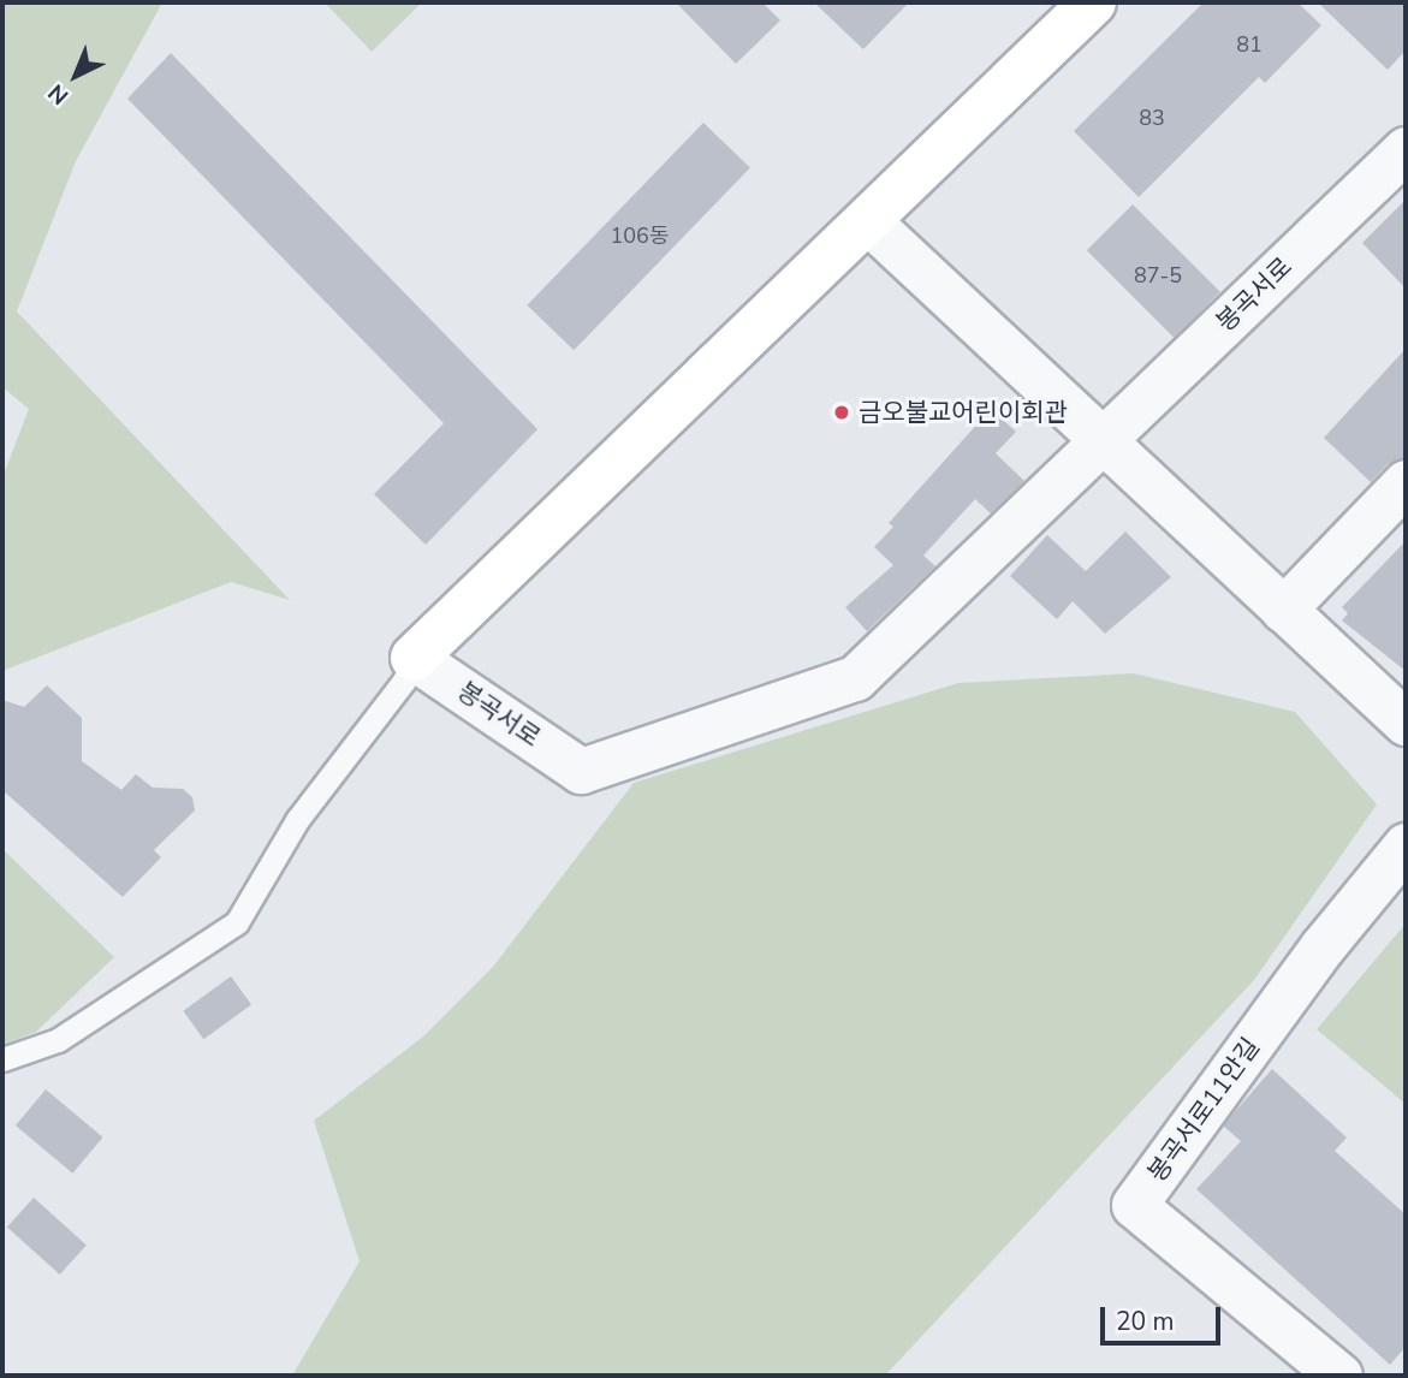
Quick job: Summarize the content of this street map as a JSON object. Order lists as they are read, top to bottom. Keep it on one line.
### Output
{"streets":{"street":["봉곡서로","봉곡서로11안길"]},"places":["금오불교어린이회관"],"house_numbers":["81","83","106동","87-5"],"scale_bar":"20 m","north":"bottom left"}
